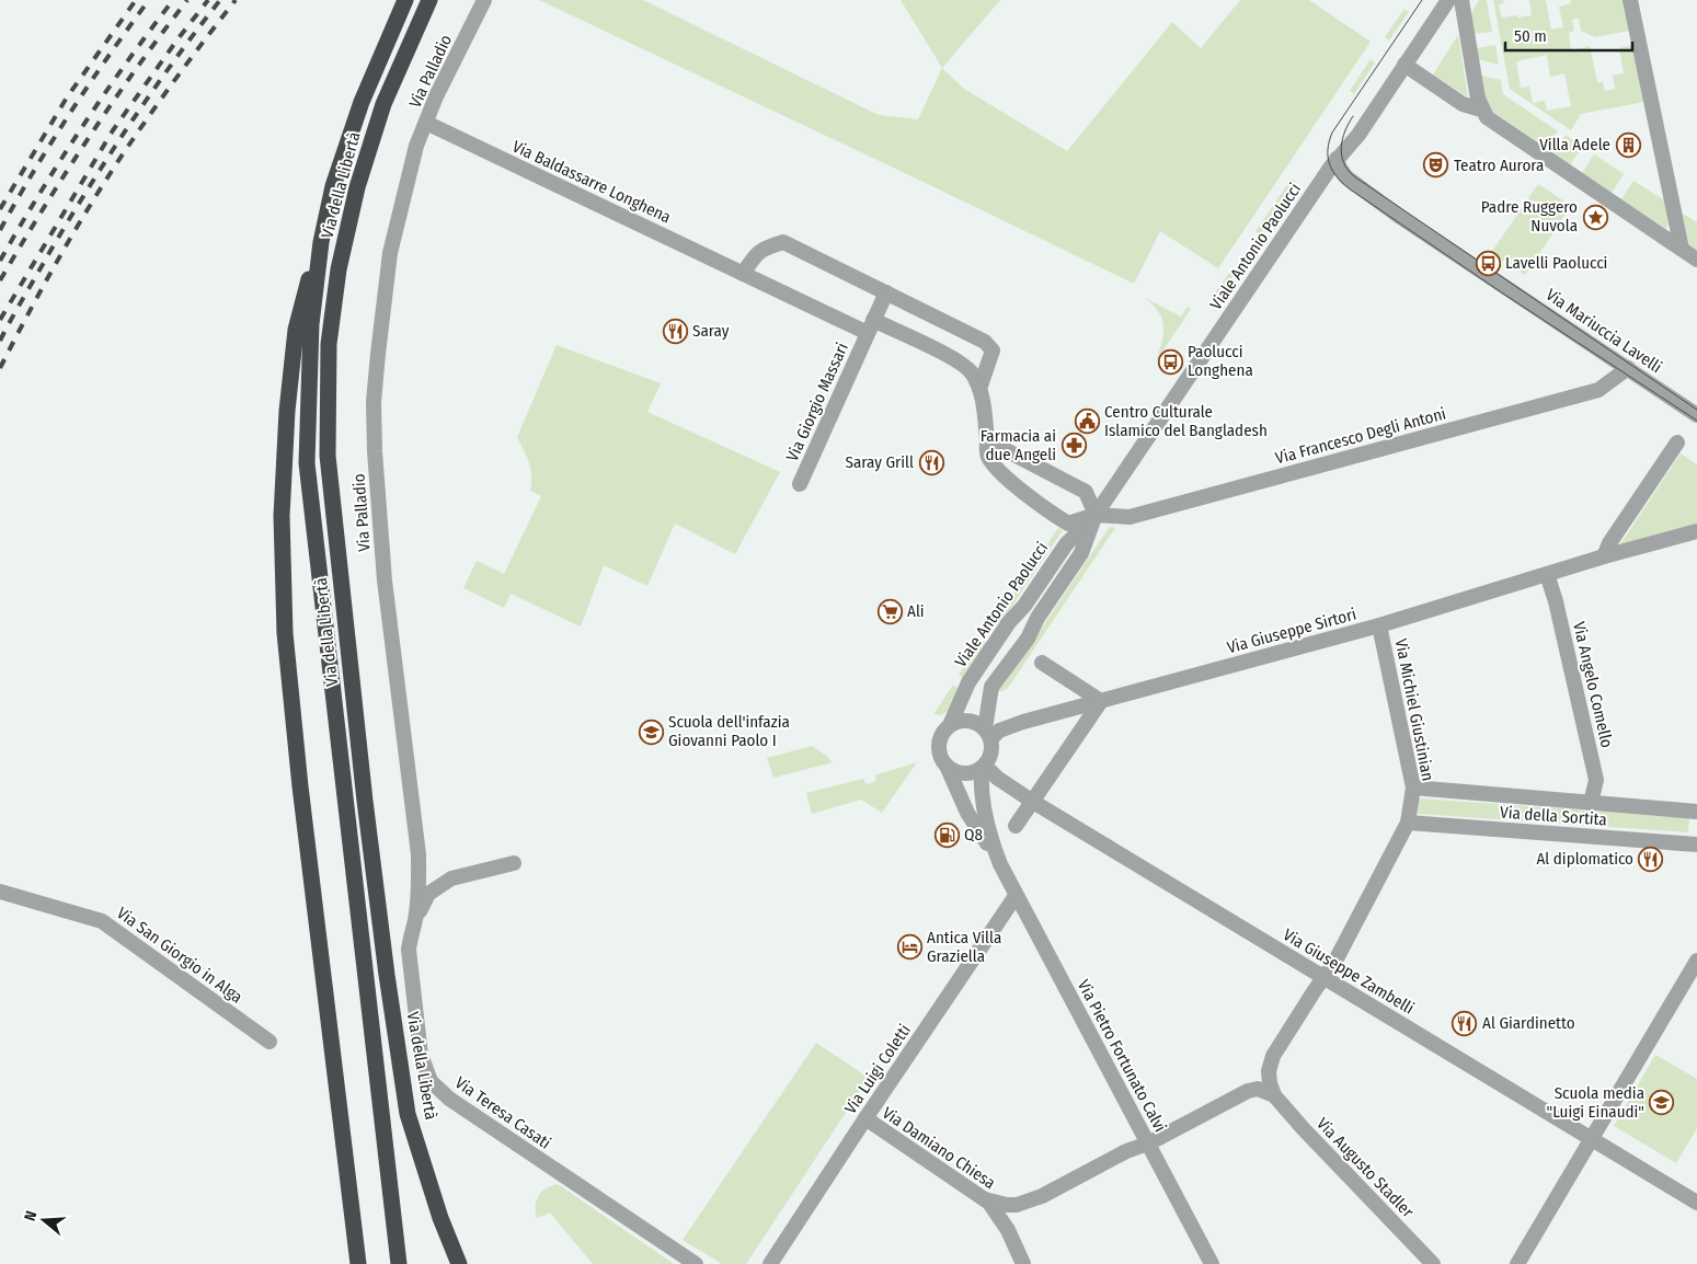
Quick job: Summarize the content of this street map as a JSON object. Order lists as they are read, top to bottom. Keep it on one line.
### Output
{"streets":{"highway":["Via della Libertà"],"street":["Via Palladio","Via Baldassarre Longhena","Viale Antonio Paolucci","Via Mariuccia Lavelli","Via Giorgio Massari","Via Francesco Degli Antoni","Via Giuseppe Sirtori","Via Angelo Comello","Via Michiel Giustinian","Via della Sortita","Via San Giorgio in Alga","Via Giuseppe Zambelli","Via Pietro Fortunato Calvi","Via Luigi Coletti","Via Teresa Casati","Via Damiano Chiesa","Via Augusto Stadler"]},"crossings":[["Via Palladio","Via Baldassarre Longhena"],["Via Palladio","Via Teresa Casati"],["Via Baldassarre Longhena","Viale Antonio Paolucci"],["Via Baldassarre Longhena","Via Giorgio Massari"],["Via Baldassarre Longhena","Via Francesco Degli Antoni"],["Viale Antonio Paolucci","Via Mariuccia Lavelli"],["Viale Antonio Paolucci","Via Francesco Degli Antoni"],["Viale Antonio Paolucci","Via Giuseppe Sirtori"],["Viale Antonio Paolucci","Via Giuseppe Zambelli"],["Viale Antonio Paolucci","Via Pietro Fortunato Calvi"],["Via Mariuccia Lavelli","Via Francesco Degli Antoni"],["Via Giuseppe Sirtori","Via Angelo Comello"],["Via Giuseppe Sirtori","Via Michiel Giustinian"],["Via Giuseppe Sirtori","Via Giuseppe Zambelli"],["Via Giuseppe Sirtori","Via Pietro Fortunato Calvi"],["Via Angelo Comello","Via della Sortita"],["Via Michiel Giustinian","Via della Sortita"],["Via Michiel Giustinian","Via Giuseppe Zambelli"],["Via Michiel Giustinian","Via Augusto Stadler"],["Via Giuseppe Zambelli","Via Pietro Fortunato Calvi"],["Via Pietro Fortunato Calvi","Via Luigi Coletti"],["Via Luigi Coletti","Via Damiano Chiesa"]],"places":{"building":["Villa Adele"],"theatre":["Teatro Aurora"],"place":["Padre Ruggero Nuvola"],"bus stop":["Lavelli Paolucci","Paolucci Longhena"],"restaurant":["Saray","Saray Grill","Al diplomatico","Al Giardinetto"],"public building":["Centro Culturale Islamico del Bangladesh"],"pharmacy":["Farmacia ai due Angeli"],"supermarket":["Ali"],"school or university":["Scuola dell'infazia Giovanni Paolo I","Scuola media \"Luigi Einaudi\""],"fuel station":["Q8"],"hotel":["Antica Villa Graziella"]},"scale_bar":"50 m","north":"left"}
